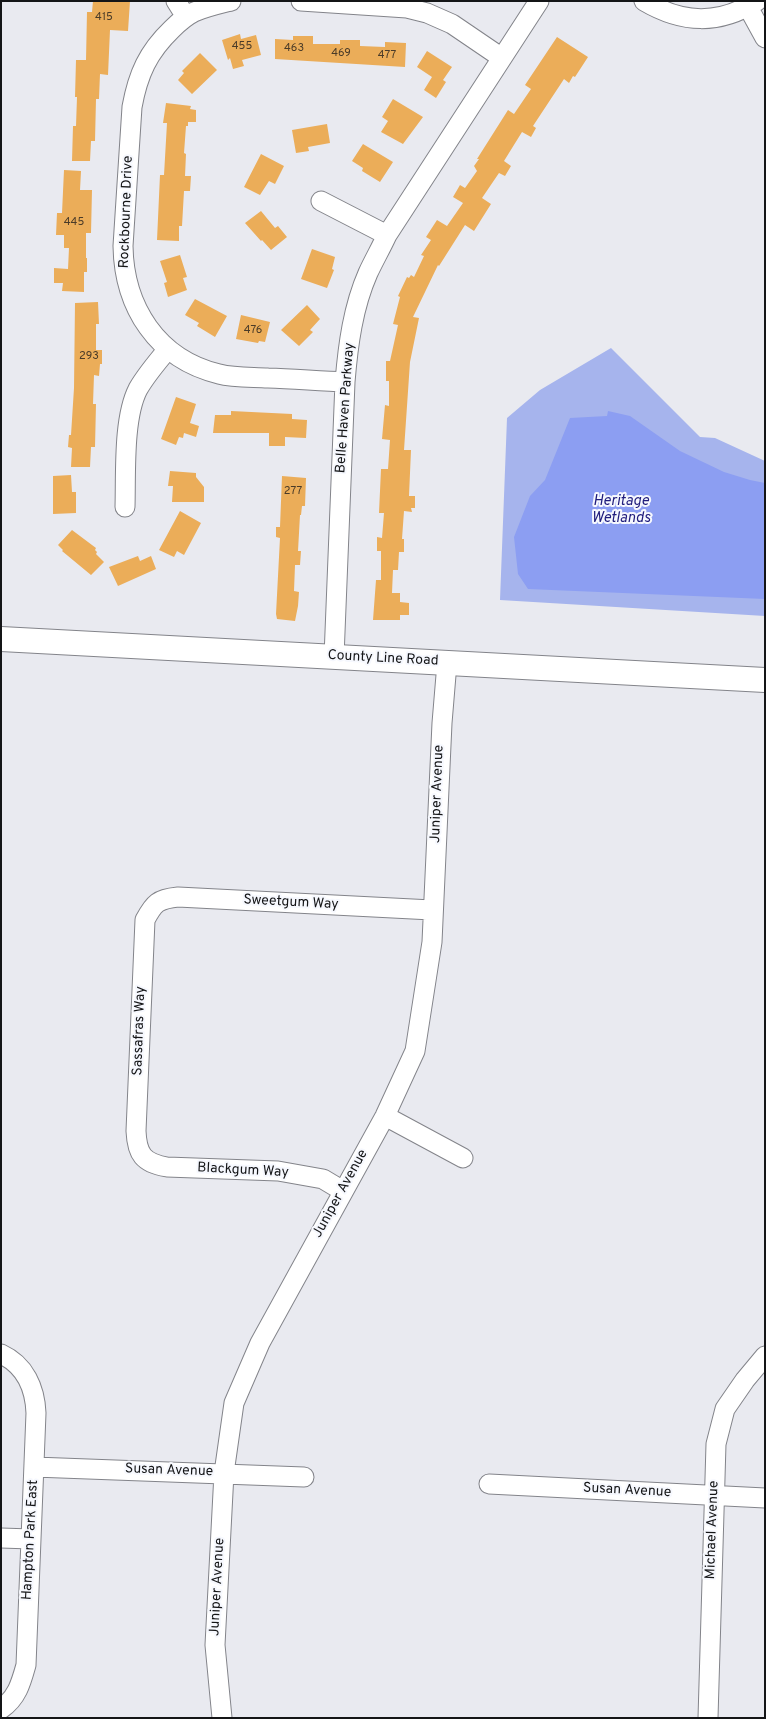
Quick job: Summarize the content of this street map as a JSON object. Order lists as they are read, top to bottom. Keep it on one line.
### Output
{"streets":{"main road":["County Line Road"],"street":["Rockbourne Drive","Belle Haven Parkway","Juniper Avenue","Sweetgum Way","Sassafras Way","Blackgum Way","Susan Avenue","Michael Avenue","Hampton Park East"]},"crossings":[["Rockbourne Drive","Belle Haven Parkway"],["Belle Haven Parkway","County Line Road"],["County Line Road","Juniper Avenue"],["Juniper Avenue","Sweetgum Way"],["Juniper Avenue","Blackgum Way"],["Juniper Avenue","Susan Avenue"],["Sweetgum Way","Sassafras Way"],["Sassafras Way","Blackgum Way"],["Susan Avenue","Michael Avenue"],["Susan Avenue","Hampton Park East"]],"water":["Heritage Wetlands"],"house_numbers":["415","455","463","469","477","445","476","293","277"]}
